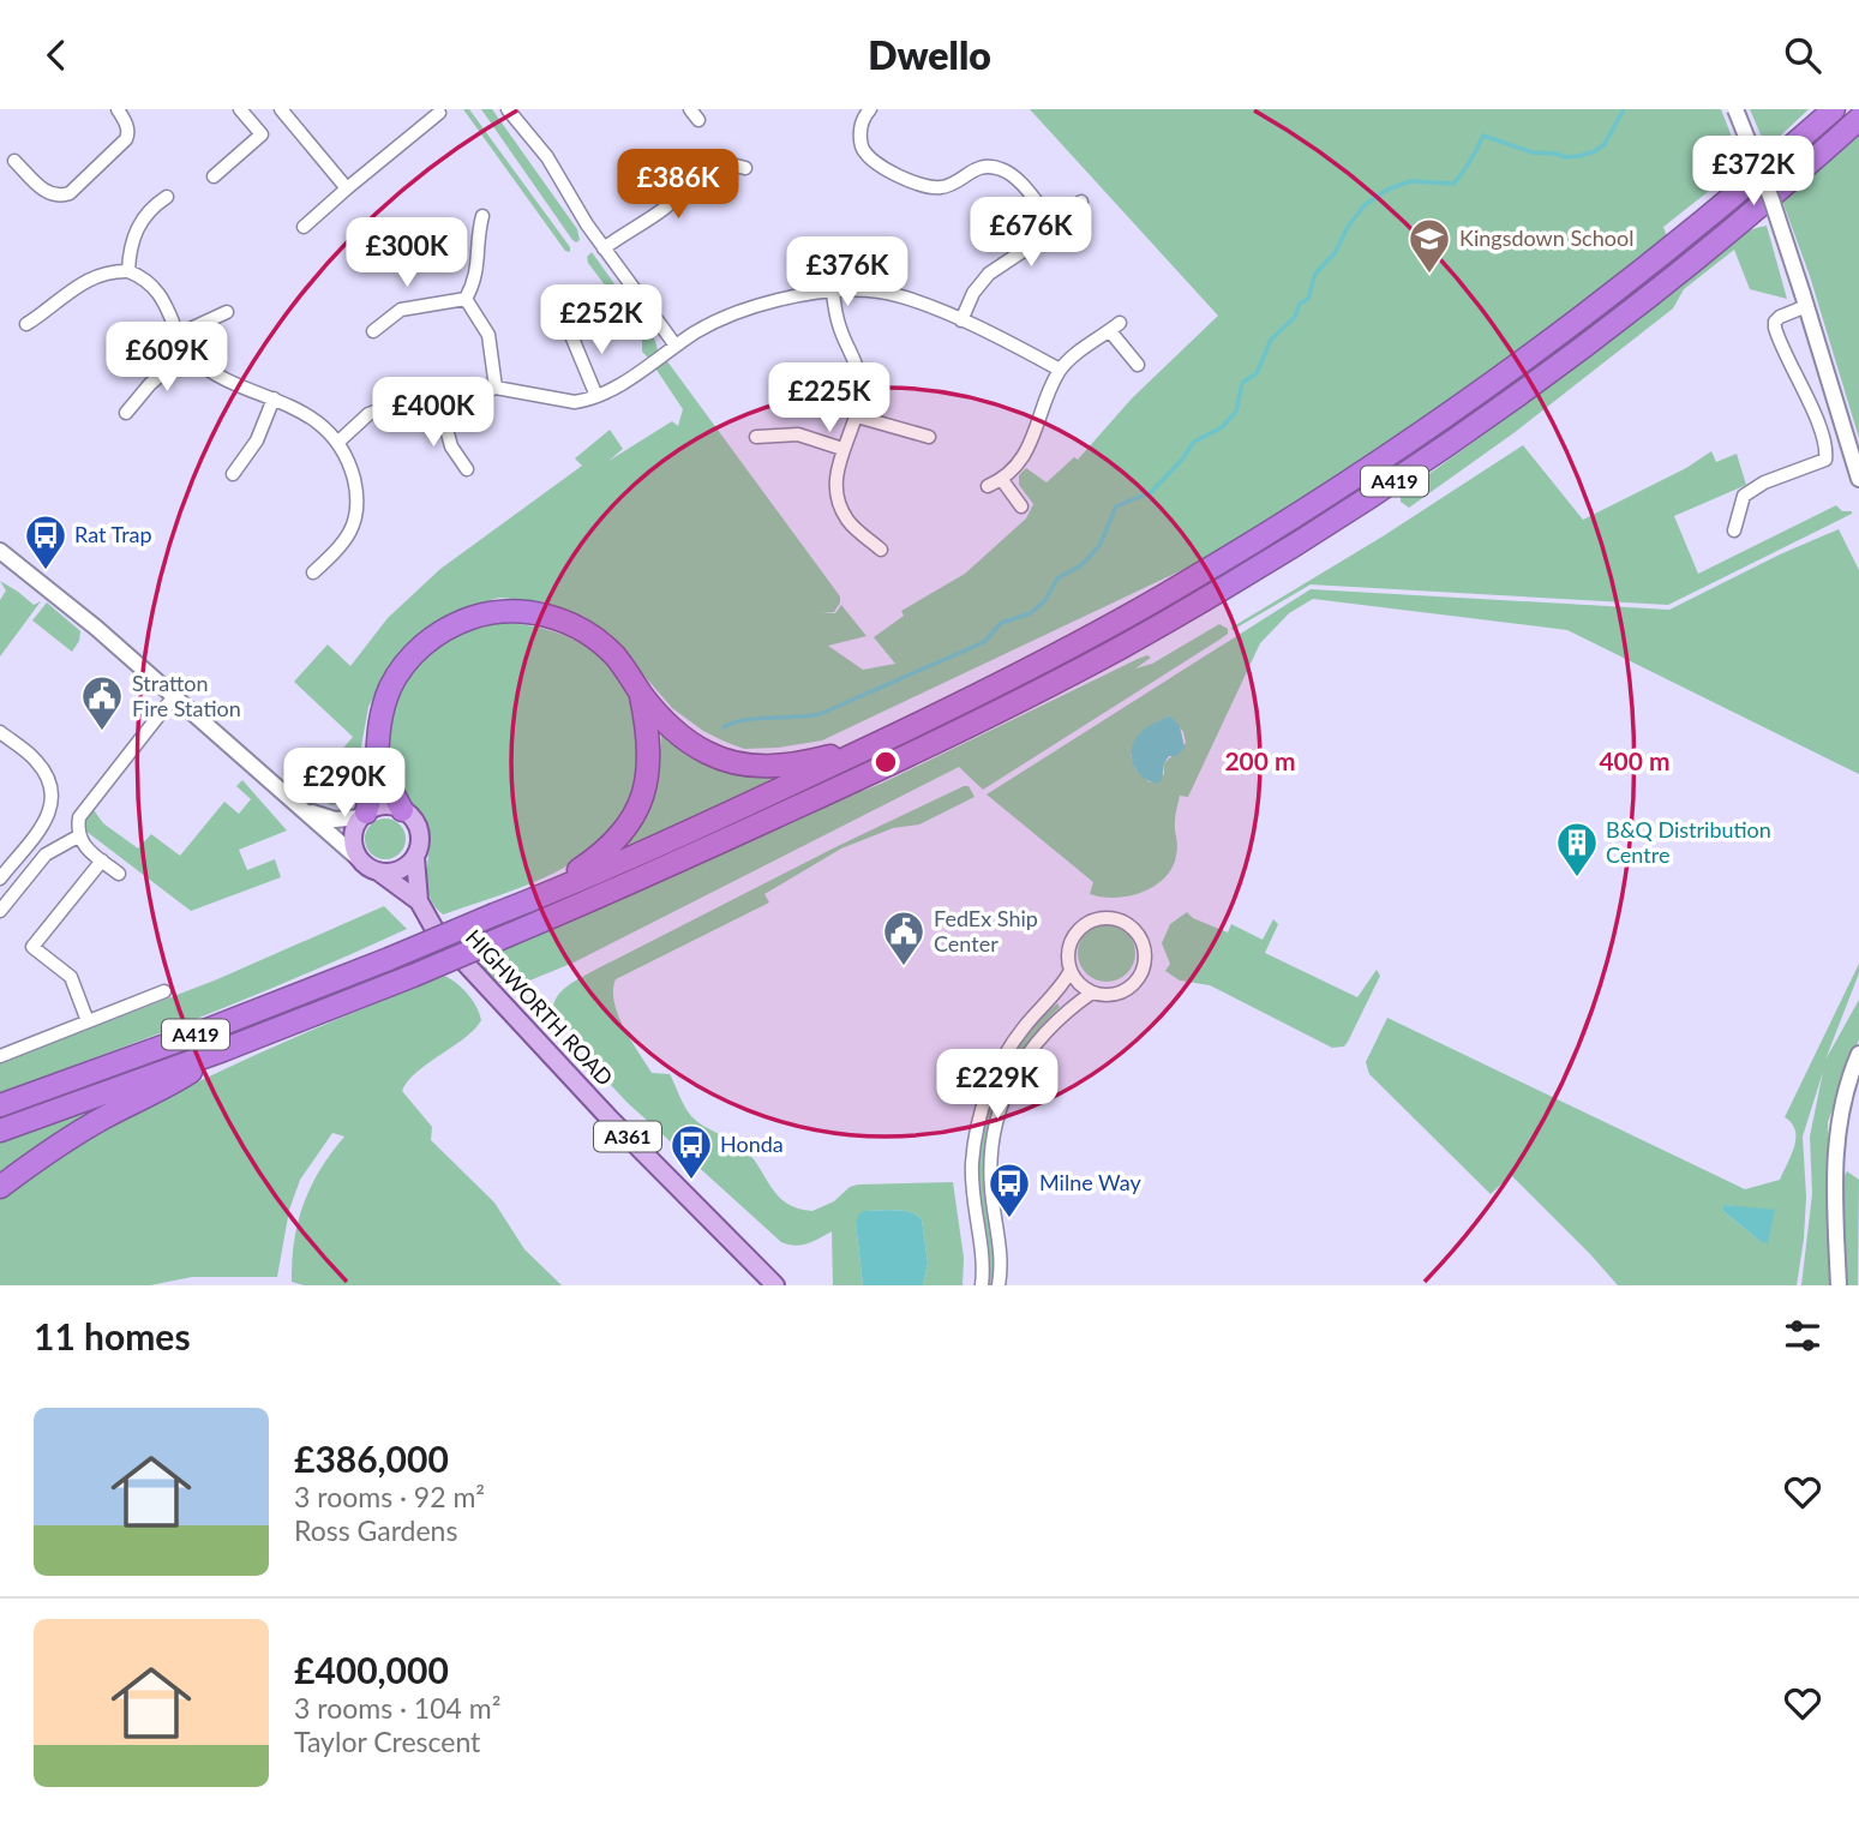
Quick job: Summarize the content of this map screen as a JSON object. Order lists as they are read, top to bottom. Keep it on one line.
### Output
{"streets":{"highway":["A419"],"main road":["HIGHWORTH ROAD","A361"]},"crossings":[["A419","HIGHWORTH ROAD"]],"places":{"school or university":["Kingsdown School"],"bus stop":["Rat Trap","Honda","Milne Way"],"public building":["Stratton Fire Station","FedEx Ship Center"],"building":["B&Q Distribution Centre"]},"page":{"header":"Dwello","price":["£372K","£386K","£676K","£300K","£376K","£252K","£609K","£225K","£400K","£290K","£229K"],"heading":"11 homes","list":[{"name":"£386,000","note":"3 rooms · 92 m² · Ross Gardens"},{"name":"£400,000","note":"3 rooms · 104 m² · Taylor Crescent"}]},"rings":["200 m","400 m"]}
